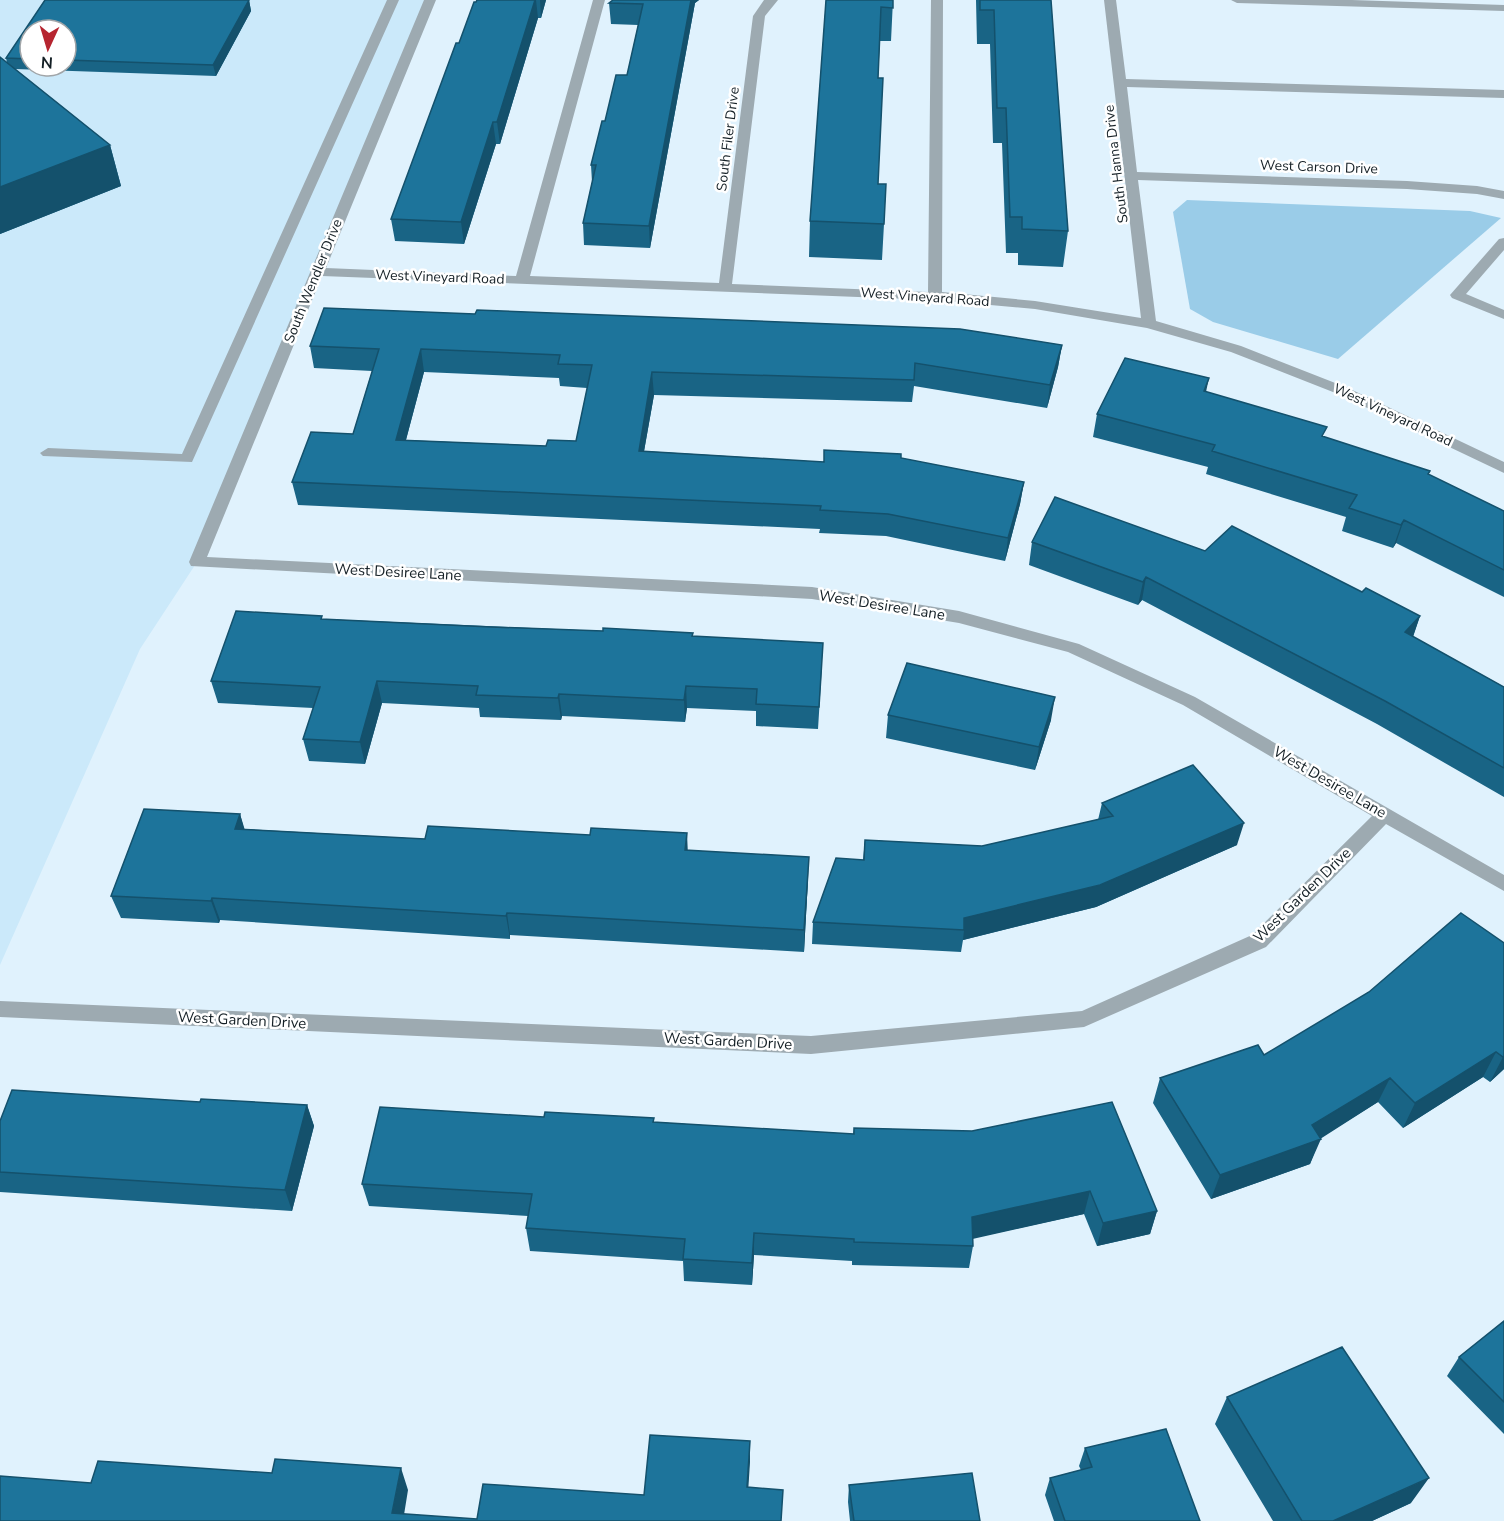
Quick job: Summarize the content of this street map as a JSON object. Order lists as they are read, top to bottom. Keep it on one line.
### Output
{"streets":{"street":["South Filer Drive","South Hanna Drive","West Carson Drive","West Vineyard Road","South Wendler Drive","West Desiree Lane","West Garden Drive"]},"crossings":[["South Filer Drive","West Vineyard Road"],["South Hanna Drive","West Carson Drive"],["South Hanna Drive","West Vineyard Road"],["West Vineyard Road","South Wendler Drive"],["South Wendler Drive","West Desiree Lane"],["West Desiree Lane","West Garden Drive"]],"north":"bottom"}
